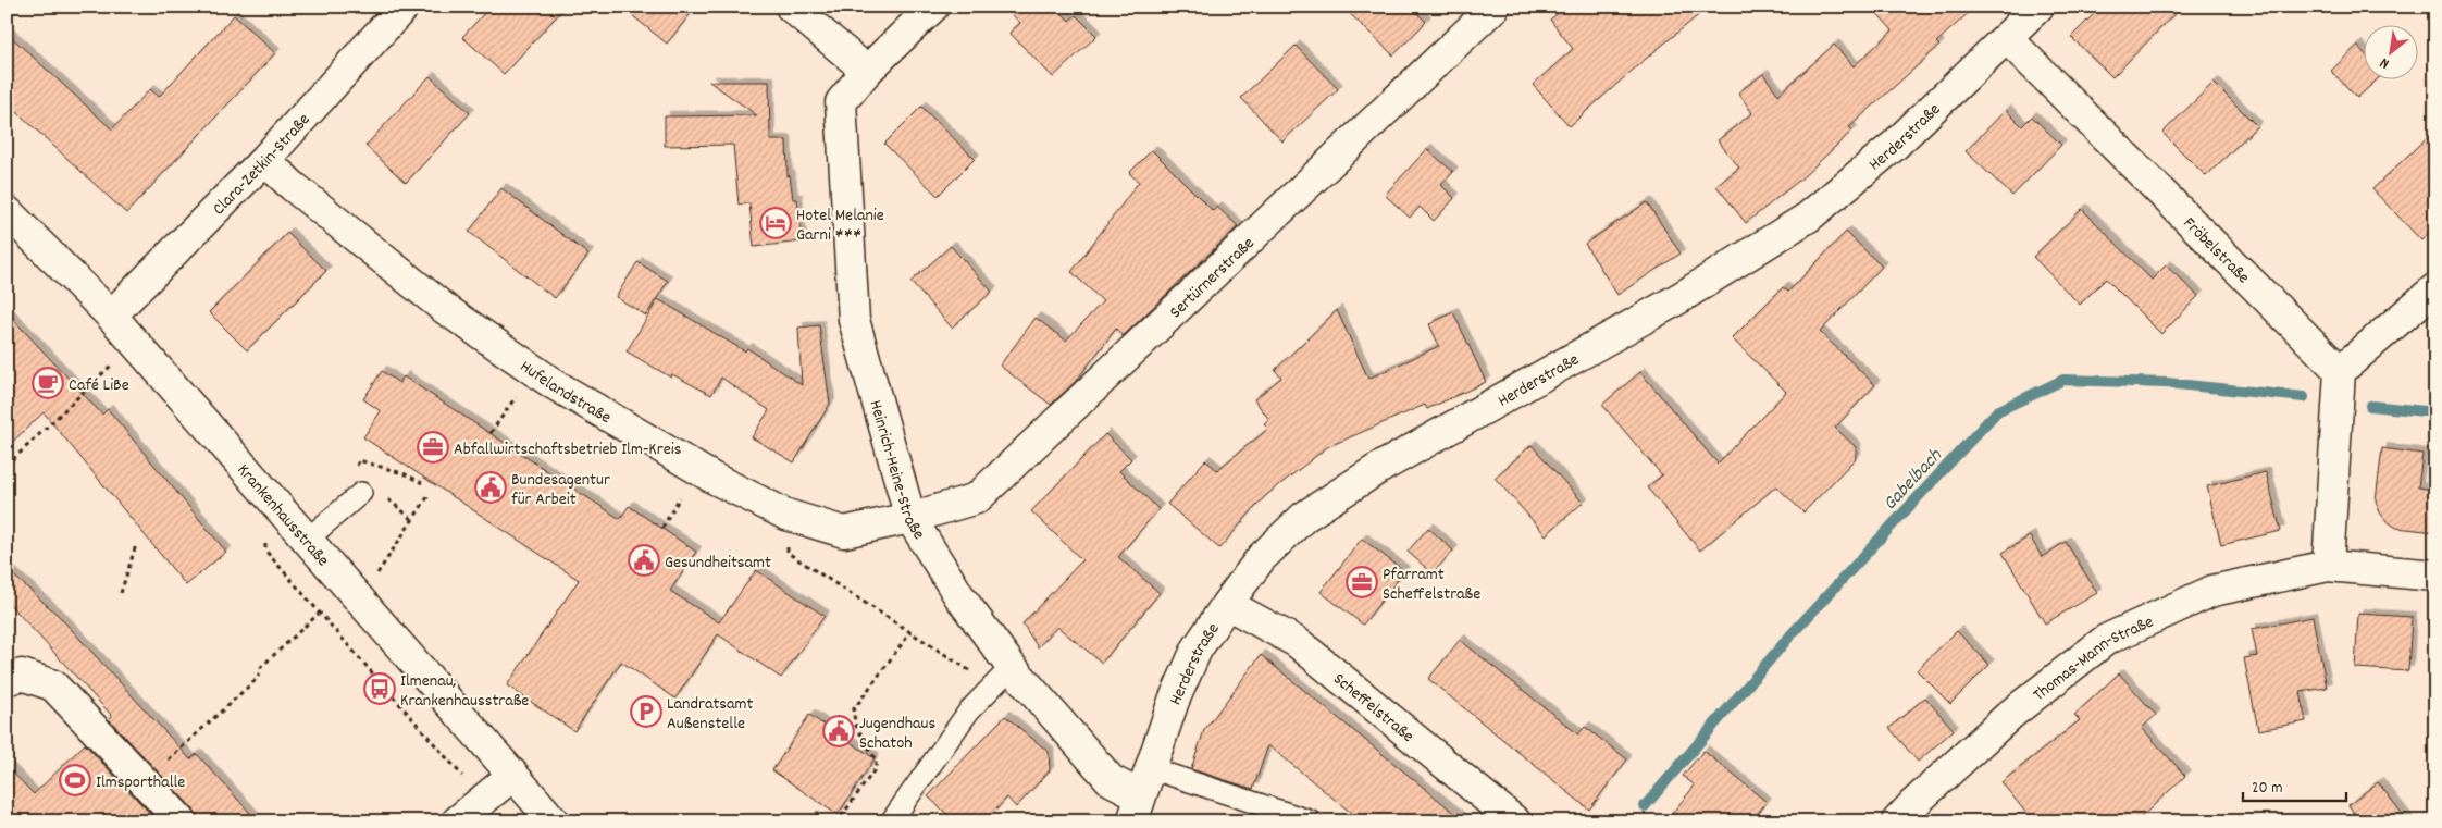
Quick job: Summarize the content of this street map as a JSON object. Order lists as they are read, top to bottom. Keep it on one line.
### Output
{"streets":{"street":["Herderstraße","Clara-Zetkin-Straße","Fröbelstraße","Sertürnerstraße","Hufelandstraße","Heinrich-Heine-Straße","Krankenhausstraße","Thomas-Mann-Straße","Scheffelstraße"]},"crossings":[["Herderstraße","Fröbelstraße"],["Herderstraße","Heinrich-Heine-Straße"],["Herderstraße","Scheffelstraße"],["Clara-Zetkin-Straße","Hufelandstraße"],["Clara-Zetkin-Straße","Krankenhausstraße"],["Sertürnerstraße","Hufelandstraße"],["Sertürnerstraße","Heinrich-Heine-Straße"],["Hufelandstraße","Heinrich-Heine-Straße"]],"water":["Gabelbach"],"places":{"hotel":["Hotel Melanie Garni ***"],"cafe":["Café LiBe"],"office":["Abfallwirtschaftsbetrieb Ilm-Kreis","Pfarramt Scheffelstraße"],"public building":["Bundesagentur für Arbeit","Gesundheitsamt","Jugendhaus Schatoh"],"bus stop":["Ilmenau, Krankenhausstraße"],"parking":["Landratsamt Außenstelle"],"sports":["Ilmsporthalle"]},"scale_bar":"20 m","north":"bottom left"}
